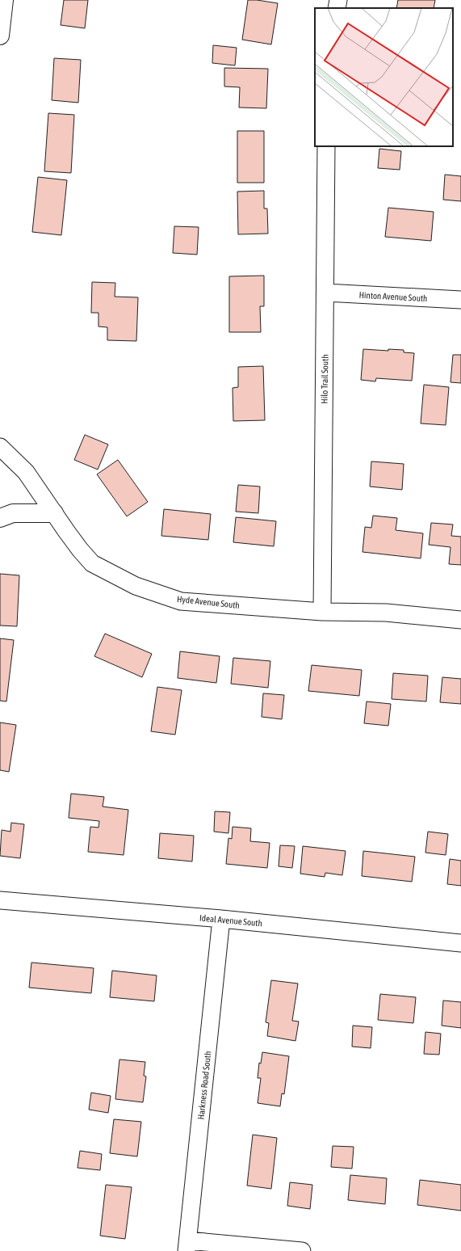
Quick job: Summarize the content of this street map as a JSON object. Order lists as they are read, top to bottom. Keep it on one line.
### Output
{"streets":{"street":["Hinton Avenue South","Hilo Trail South","Hyde Avenue South","Ideal Avenue South","Harkness Road South"]},"crossings":[["Hinton Avenue South","Hilo Trail South"],["Hilo Trail South","Hyde Avenue South"],["Ideal Avenue South","Harkness Road South"]]}
